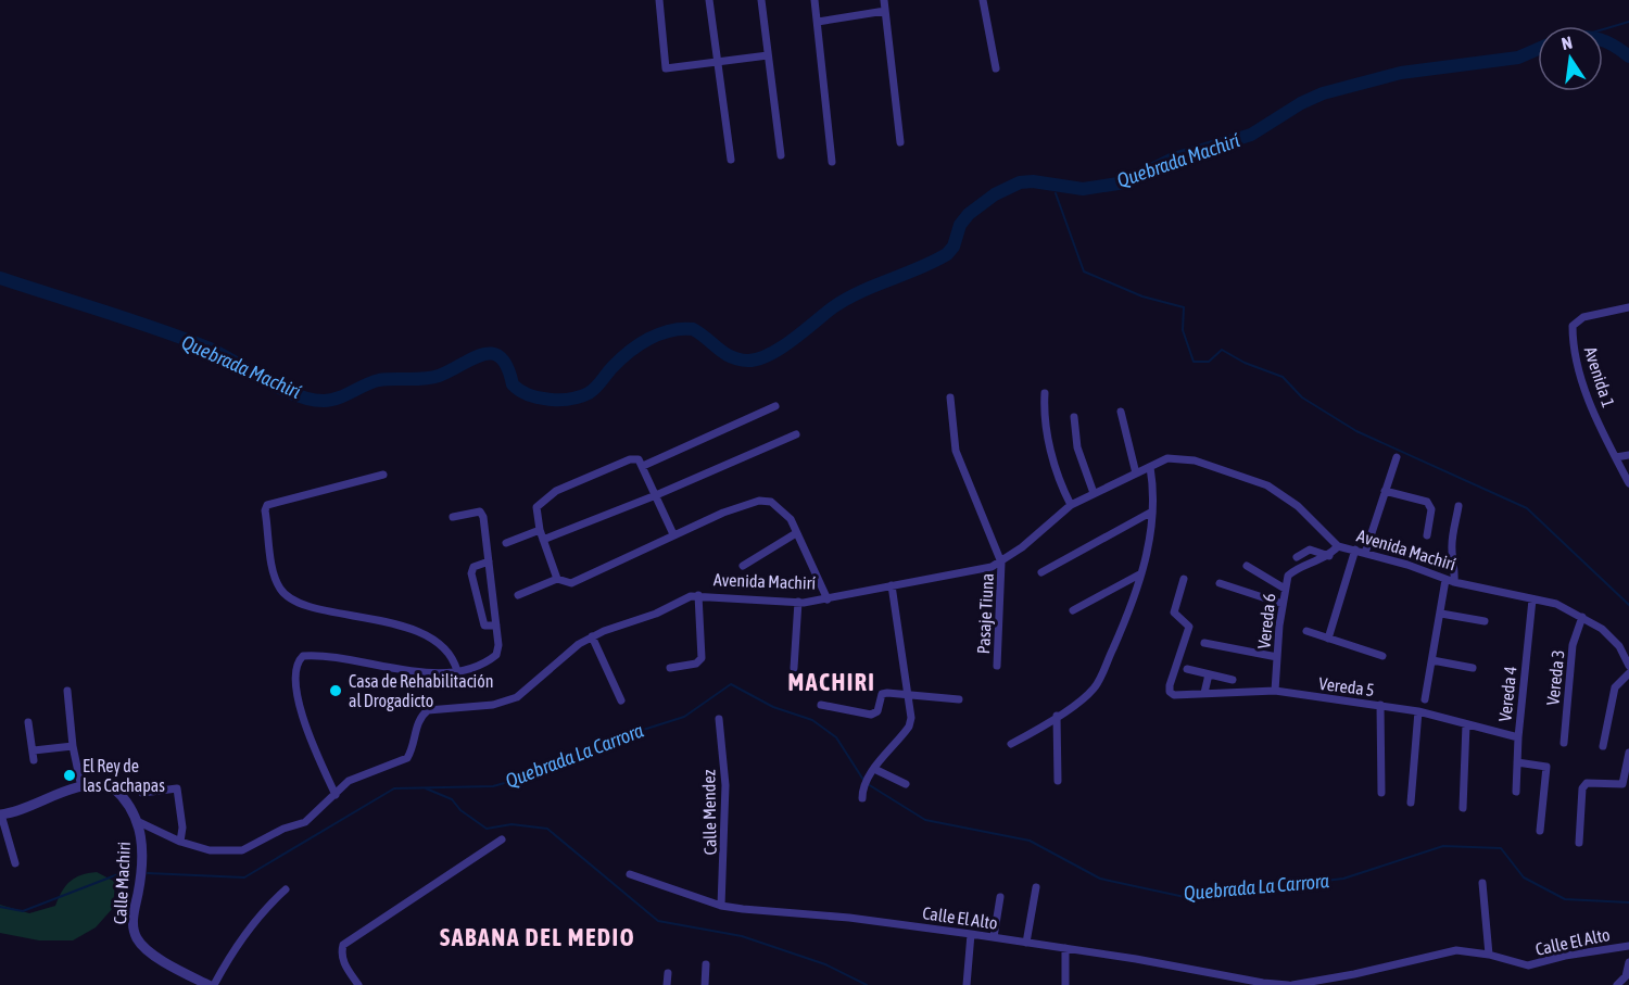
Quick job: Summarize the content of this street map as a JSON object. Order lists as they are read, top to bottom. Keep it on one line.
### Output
{"streets":{"street":["Avenida 1","Avenida Machirí","Pasaje Tiuna","Vereda 6","Vereda 3","Vereda 5","Vereda 4","Calle Mendez","Calle Machiri","Calle El Alto"]},"crossings":[["Avenida Machirí","Pasaje Tiuna"],["Avenida Machirí","Vereda 6"],["Avenida Machirí","Vereda 3"],["Avenida Machirí","Vereda 4"],["Avenida Machirí","Calle Machiri"],["Vereda 6","Vereda 5"],["Vereda 5","Vereda 4"],["Calle Mendez","Calle El Alto"]],"districts":["MACHIRI","SABANA DEL MEDIO"],"water":["Quebrada Machirí","Quebrada La Carrora"],"places":["Casa de Rehabilitación al Drogadicto","El Rey de las Cachapas"],"north":"top"}
